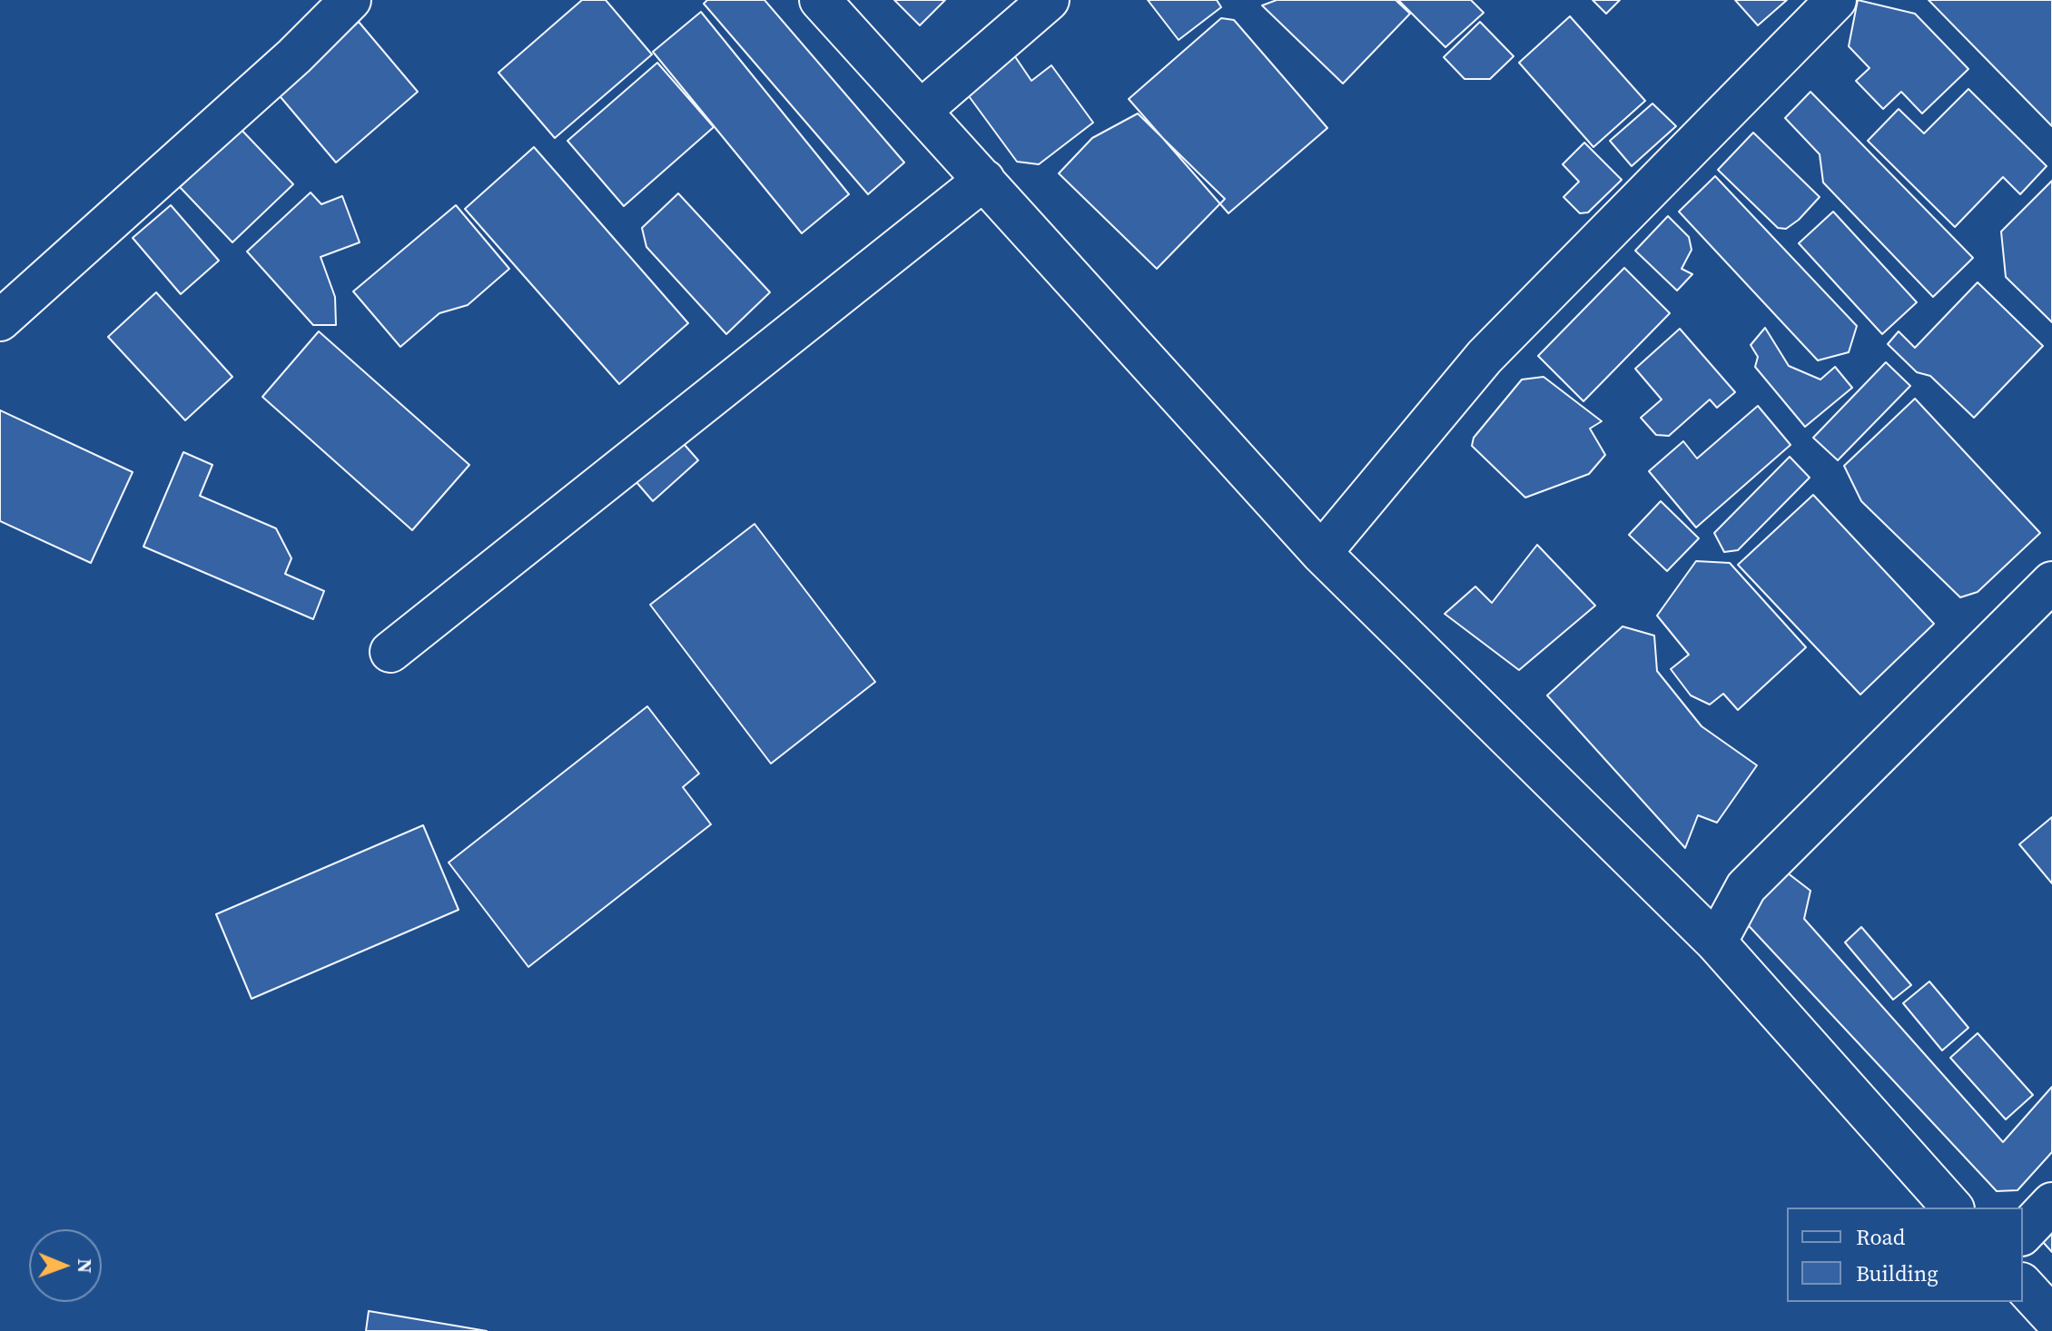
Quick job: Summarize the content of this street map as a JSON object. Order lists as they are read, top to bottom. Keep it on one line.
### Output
{"legend":["Road","Building"],"north":"right"}
